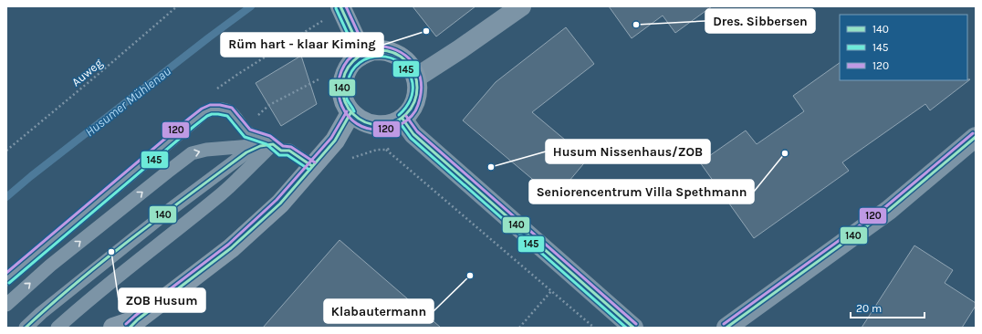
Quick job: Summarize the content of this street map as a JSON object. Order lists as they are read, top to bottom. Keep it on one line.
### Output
{"streets":{"path":["Auweg"]},"water":["Husumer Mühlenau"],"places":["Dres. Sibbersen","Rüm hart - klaar Kiming","Seniorencentrum Villa Spethmann","Husum Nissenhaus/ZOB","ZOB Husum","Klabautermann"],"lines":["transit line 140","transit line 120","transit line 145"],"legend":["140","145","120"],"scale_bar":"20 m"}
